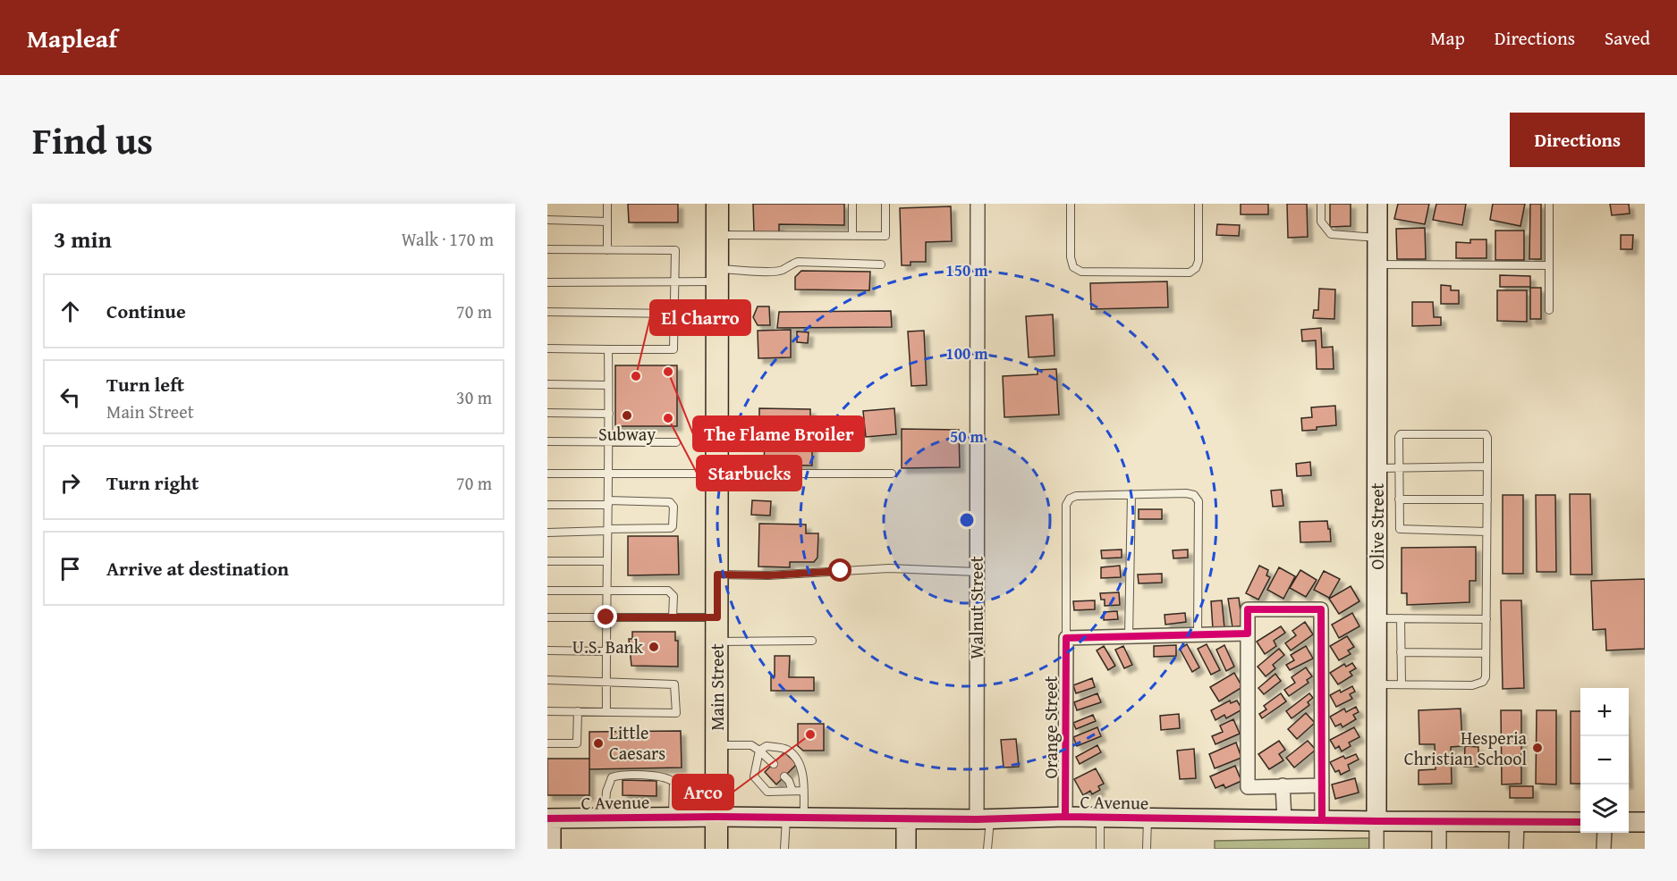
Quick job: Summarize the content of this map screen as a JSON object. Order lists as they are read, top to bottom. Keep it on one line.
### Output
{"streets":{"main road":["Main Street"],"street":["Olive Street","Walnut Street","Orange Street","C Avenue"]},"crossings":[["Olive Street","C Avenue"],["Walnut Street","C Avenue"],["Main Street","C Avenue"],["Orange Street","C Avenue"]],"places":["The Flame Broiler","El Charro","Subway","Starbucks","U.S. Bank","Arco","Little Caesars","Hesperia Christian School"],"page":{"header":"Mapleaf","nav":["Map","Directions","Saved"],"title":"Find us","buttons":"Directions","heading":["3 min","Walk · 170 m"],"list":[["Continue","70 m"],["Turn left","Main Street","30 m"],["Turn right","70 m"],"Arrive at destination"],"map_buttons":["+","−"]},"rings":["150 m","100 m","50 m"]}
